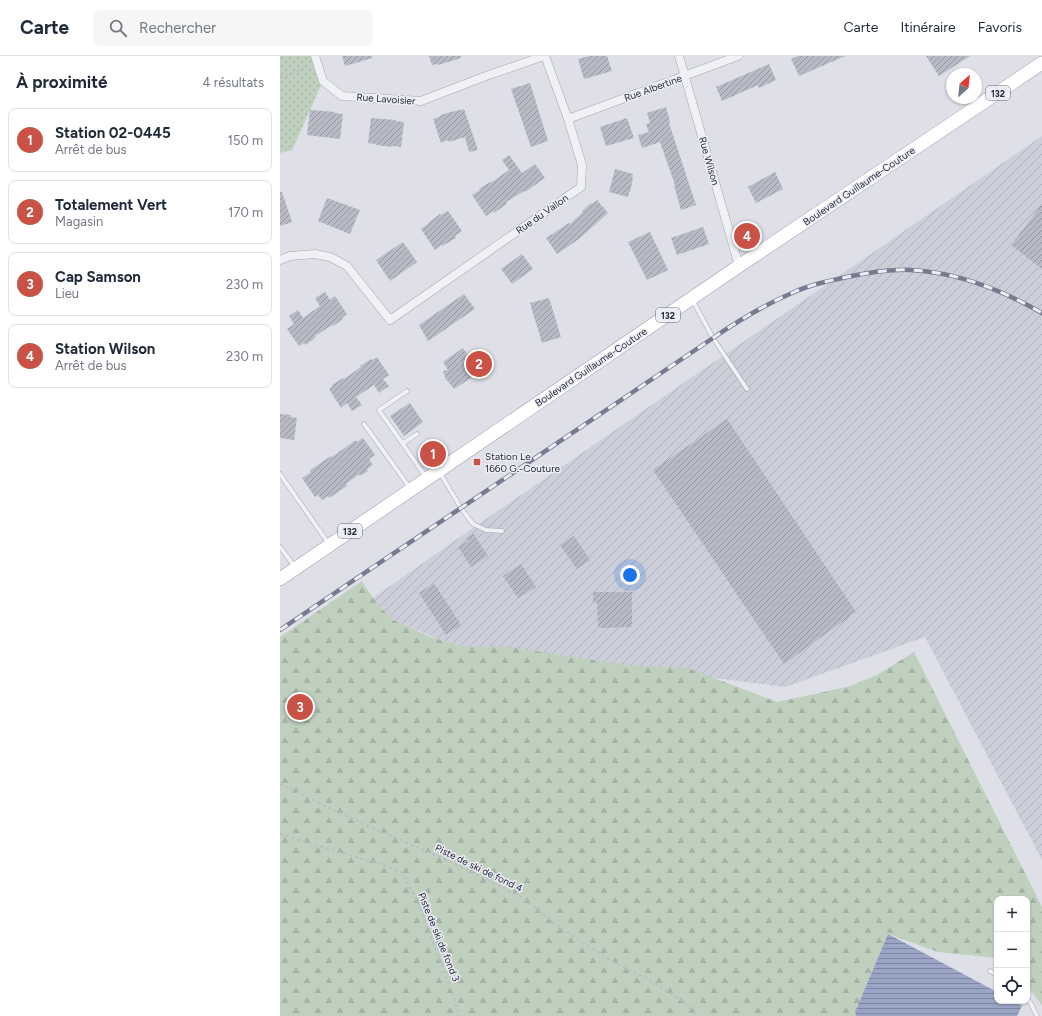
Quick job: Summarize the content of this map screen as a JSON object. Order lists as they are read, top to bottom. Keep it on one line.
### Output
{"streets":{"main road":["132","Boulevard Guillaume-Couture"],"street":["Rue Albertine","Rue Lavoisier","Rue Wilson","Rue du Vallon"],"path":["Piste de ski de fond 4","Piste de ski de fond 3"]},"crossings":[["Rue Albertine","Rue Wilson"],["Rue Albertine","Rue du Vallon"],["Rue Lavoisier","Rue du Vallon"],["Rue Wilson","Boulevard Guillaume-Couture"]],"places":{"transit":["Station Le 1660 G.-Couture"]},"north":"top right","page":{"header":"Carte","search":"Rechercher","nav":["Carte","Itinéraire","Favoris"],"heading":["À proximité","4 résultats"],"list":[{"mark":"1","name":"Station 02-0445","note":"Arrêt de bus","value":"150 m"},{"mark":"2","name":"Totalement Vert","note":"Magasin","value":"170 m"},{"mark":"3","name":"Cap Samson","note":"Lieu","value":"230 m"},{"mark":"4","name":"Station Wilson","note":"Arrêt de bus","value":"230 m"}],"pins":["4","2","1","3"],"map_buttons":["+","−"]}}
